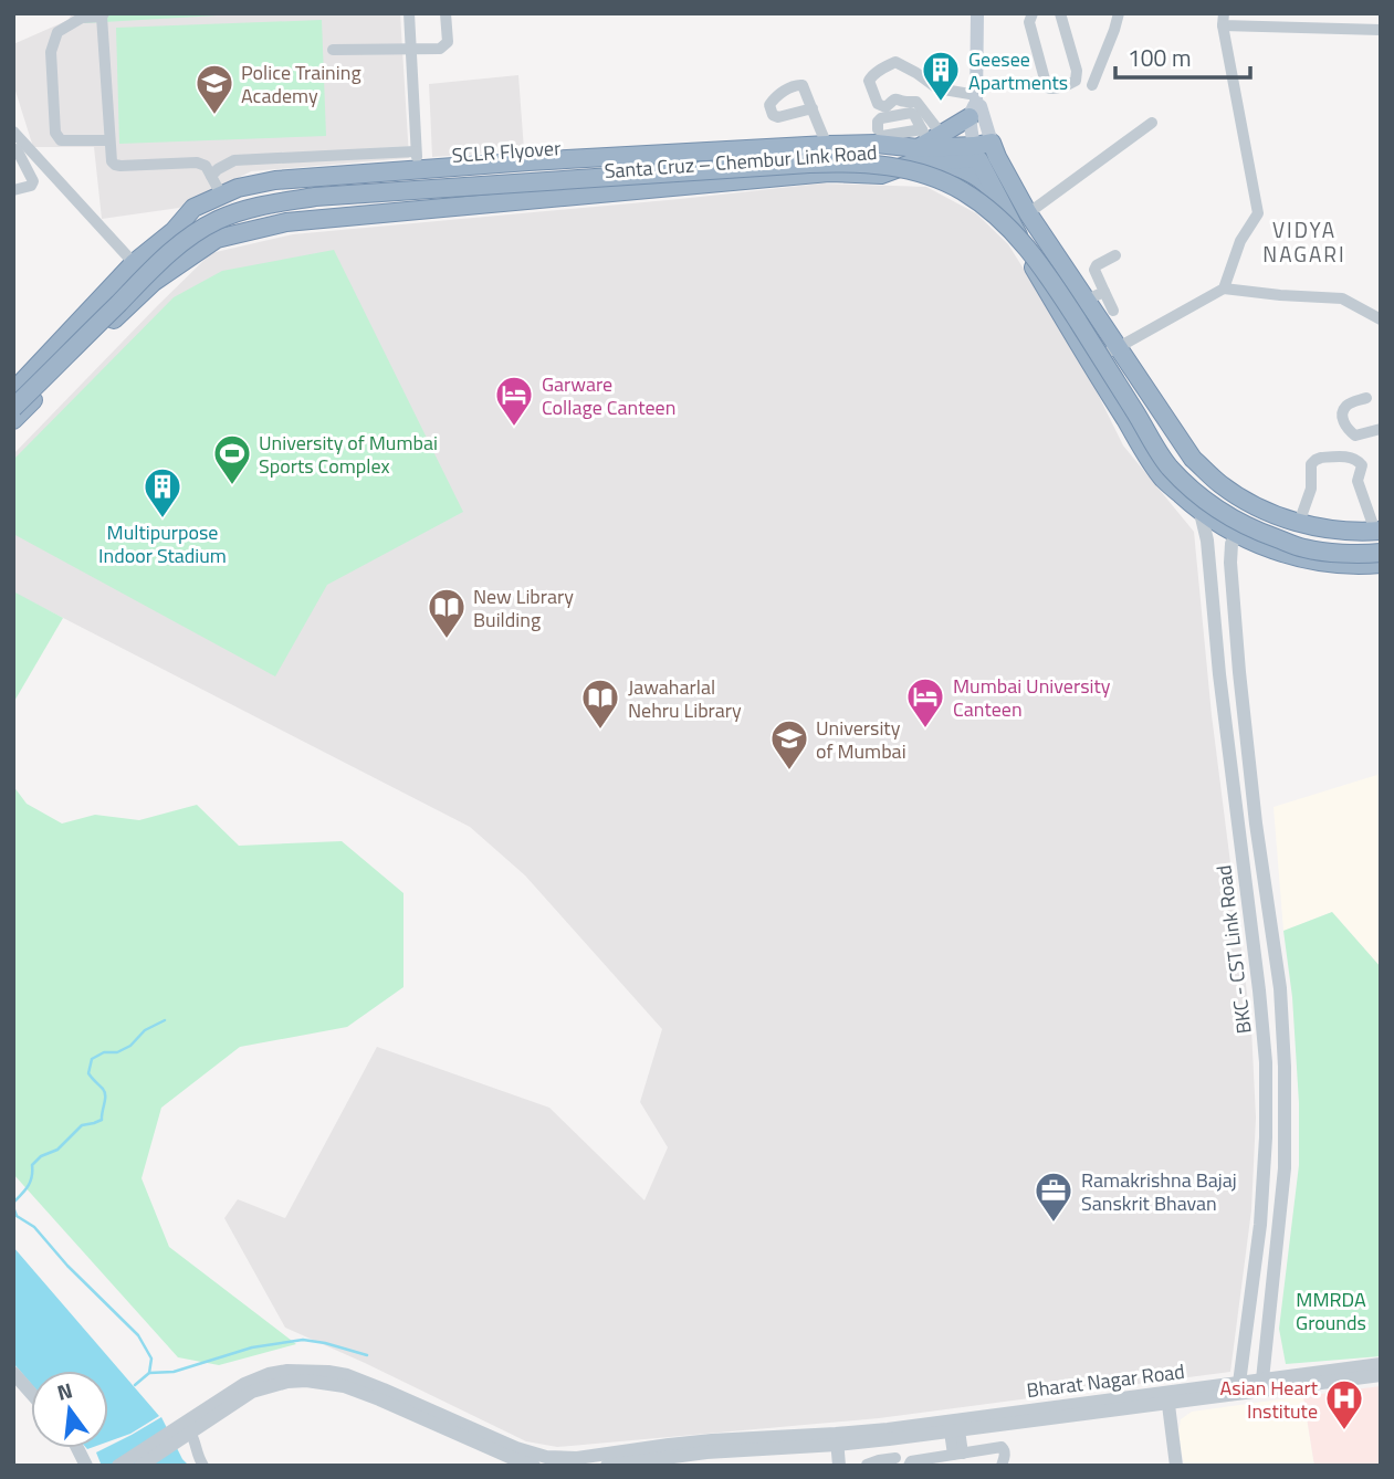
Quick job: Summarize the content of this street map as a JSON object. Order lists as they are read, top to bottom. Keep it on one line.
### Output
{"streets":{"highway":["SCLR Flyover","Santa Cruz – Chembur Link Road"],"street":["BKC - CST Link Road","Bharat Nagar Road"]},"crossings":[["SCLR Flyover","Santa Cruz – Chembur Link Road"],["BKC - CST Link Road","Bharat Nagar Road"]],"districts":["VIDYA NAGARI"],"parks":["MMRDA Grounds"],"places":{"building":["Geesee Apartments","Multipurpose Indoor Stadium"],"school or university":["Police Training Academy","University of Mumbai"],"hotel":["Garware Collage Canteen","Mumbai University Canteen"],"sports":["University of Mumbai Sports Complex"],"library":["New Library Building","Jawaharlal Nehru Library"],"office":["Ramakrishna Bajaj Sanskrit Bhavan"],"hospital":["Asian Heart Institute"]},"scale_bar":"100 m","north":"top"}
